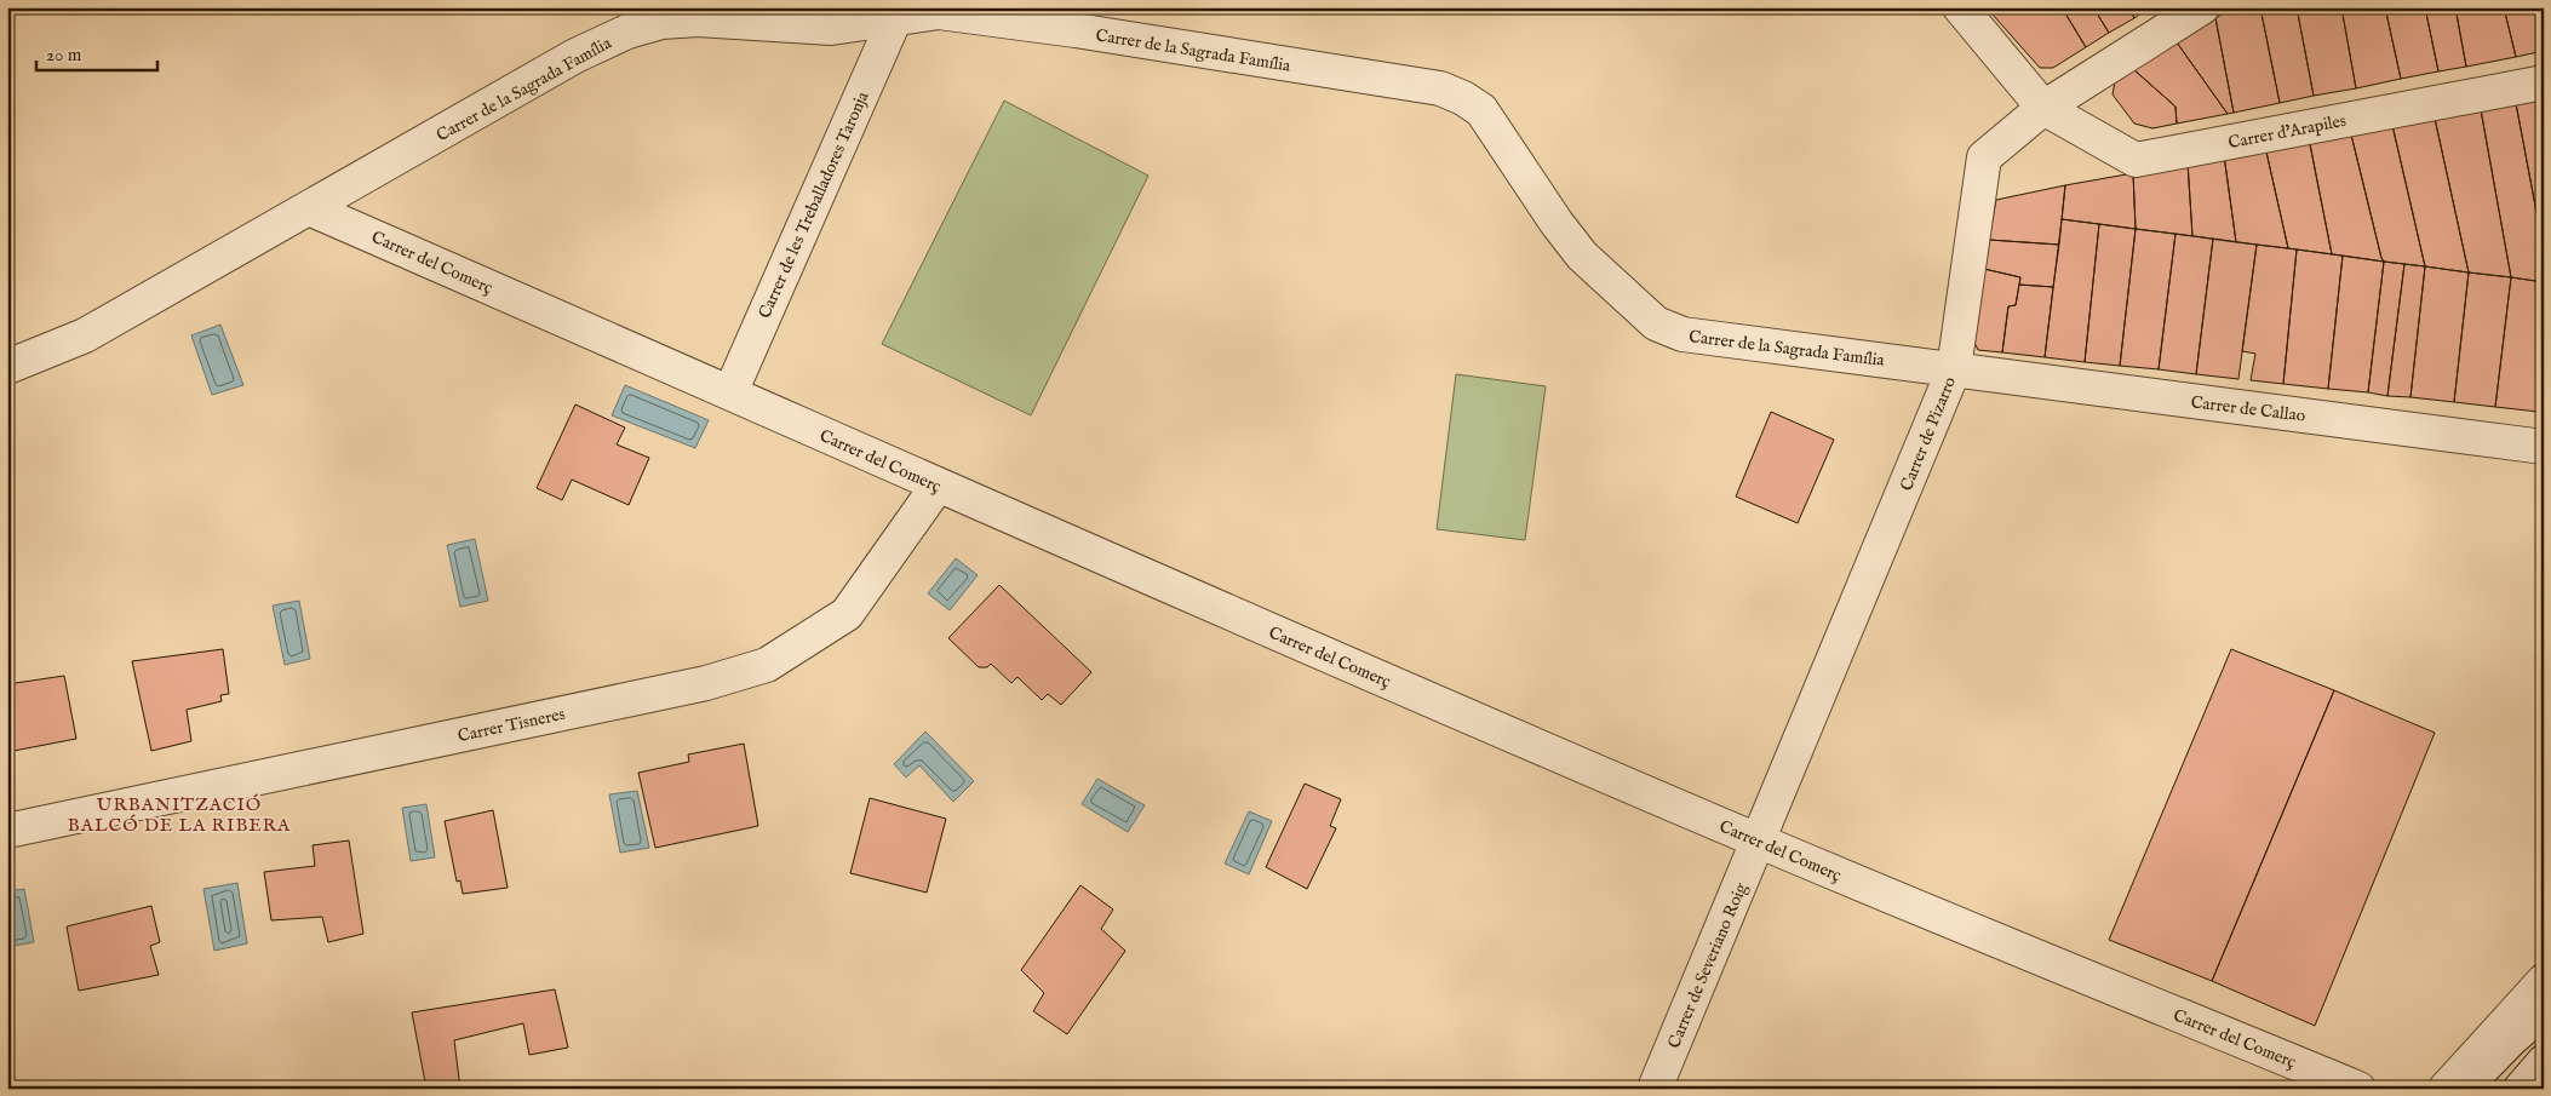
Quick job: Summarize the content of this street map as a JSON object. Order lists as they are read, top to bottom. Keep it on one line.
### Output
{"streets":{"street":["Carrer de la Sagrada Família","Carrer d'Arapiles","Carrer de les Treballadores Taronja","Carrer del Comerç","Carrer de Callao","Carrer de Pizarro","Carrer Tisneres","Carrer de Severiano Roig"]},"crossings":[["Carrer de la Sagrada Família","Carrer de les Treballadores Taronja"],["Carrer de la Sagrada Família","Carrer del Comerç"],["Carrer de la Sagrada Família","Carrer de Callao"],["Carrer de la Sagrada Família","Carrer de Pizarro"],["Carrer d'Arapiles","Carrer de Pizarro"],["Carrer de les Treballadores Taronja","Carrer del Comerç"],["Carrer del Comerç","Carrer de Pizarro"],["Carrer del Comerç","Carrer Tisneres"],["Carrer del Comerç","Carrer de Severiano Roig"],["Carrer de Callao","Carrer de Pizarro"],["Carrer de Pizarro","Carrer de Severiano Roig"]],"districts":["URBANITZACIÓ BALCÓ DE LA RIBERA"],"scale_bar":"20 m"}
